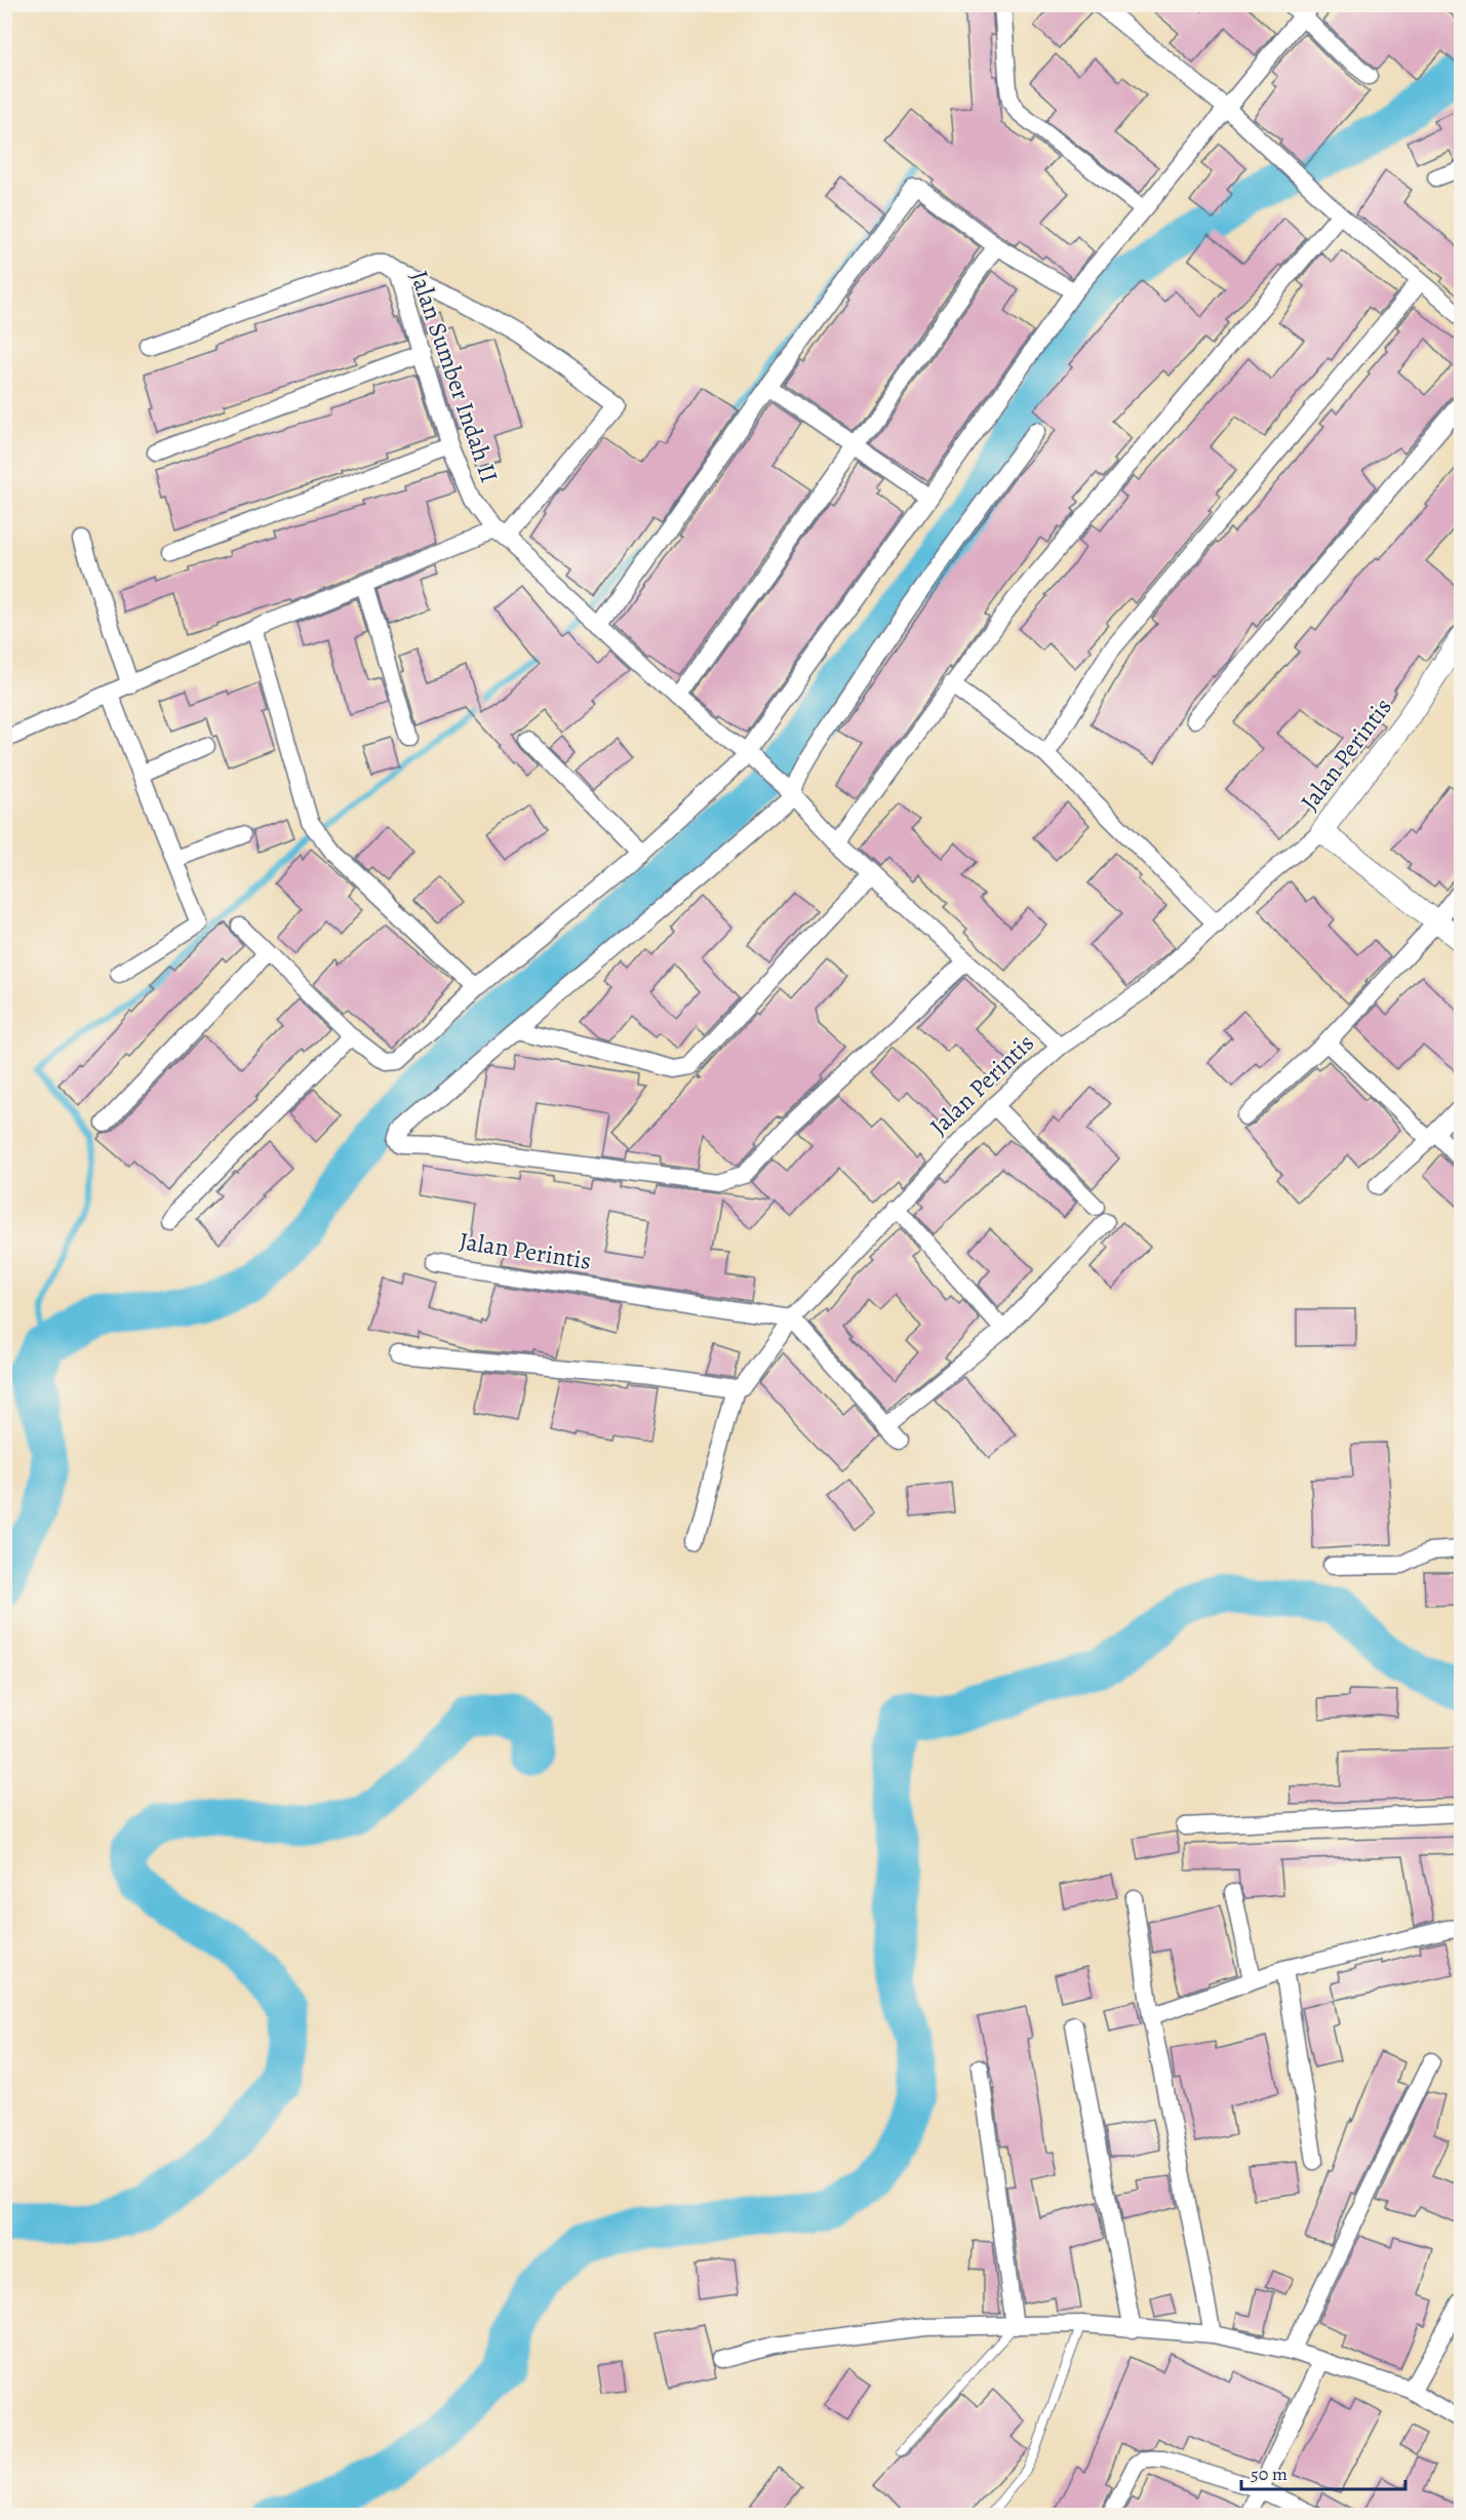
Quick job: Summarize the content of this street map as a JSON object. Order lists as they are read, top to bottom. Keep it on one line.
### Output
{"streets":{"street":["Jalan Sumber Indah II","Jalan Perintis"]},"crossings":[["Jalan Sumber Indah II","Jalan Perintis"]],"scale_bar":"50 m"}
